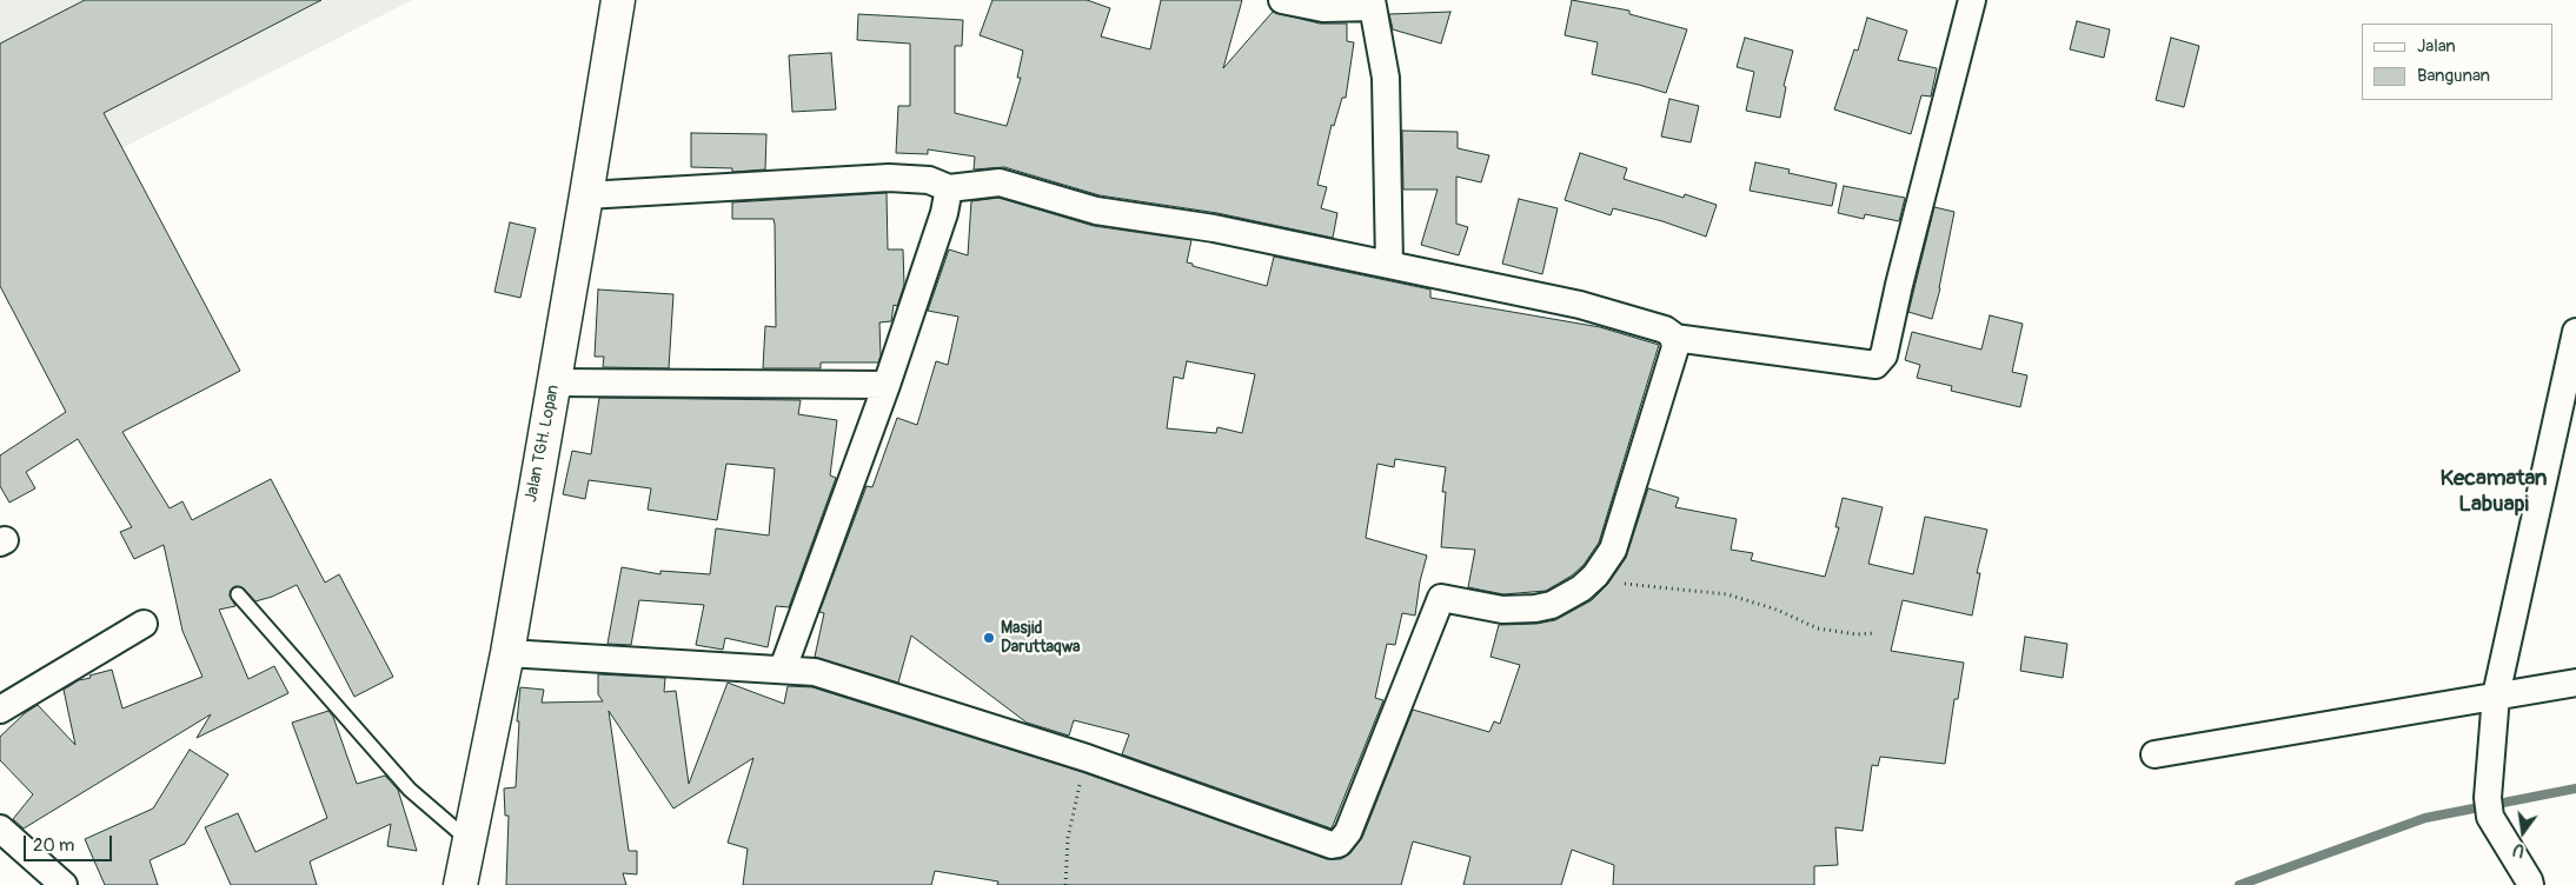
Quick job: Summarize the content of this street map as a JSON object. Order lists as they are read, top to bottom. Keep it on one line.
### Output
{"streets":{"highway":["Jalan TGH. Lopan"]},"districts":["Kecamatan Labuapi"],"places":["Masjid Daruttaqwa"],"legend":["Jalan","Bangunan"],"scale_bar":"20 m","north":"bottom"}
